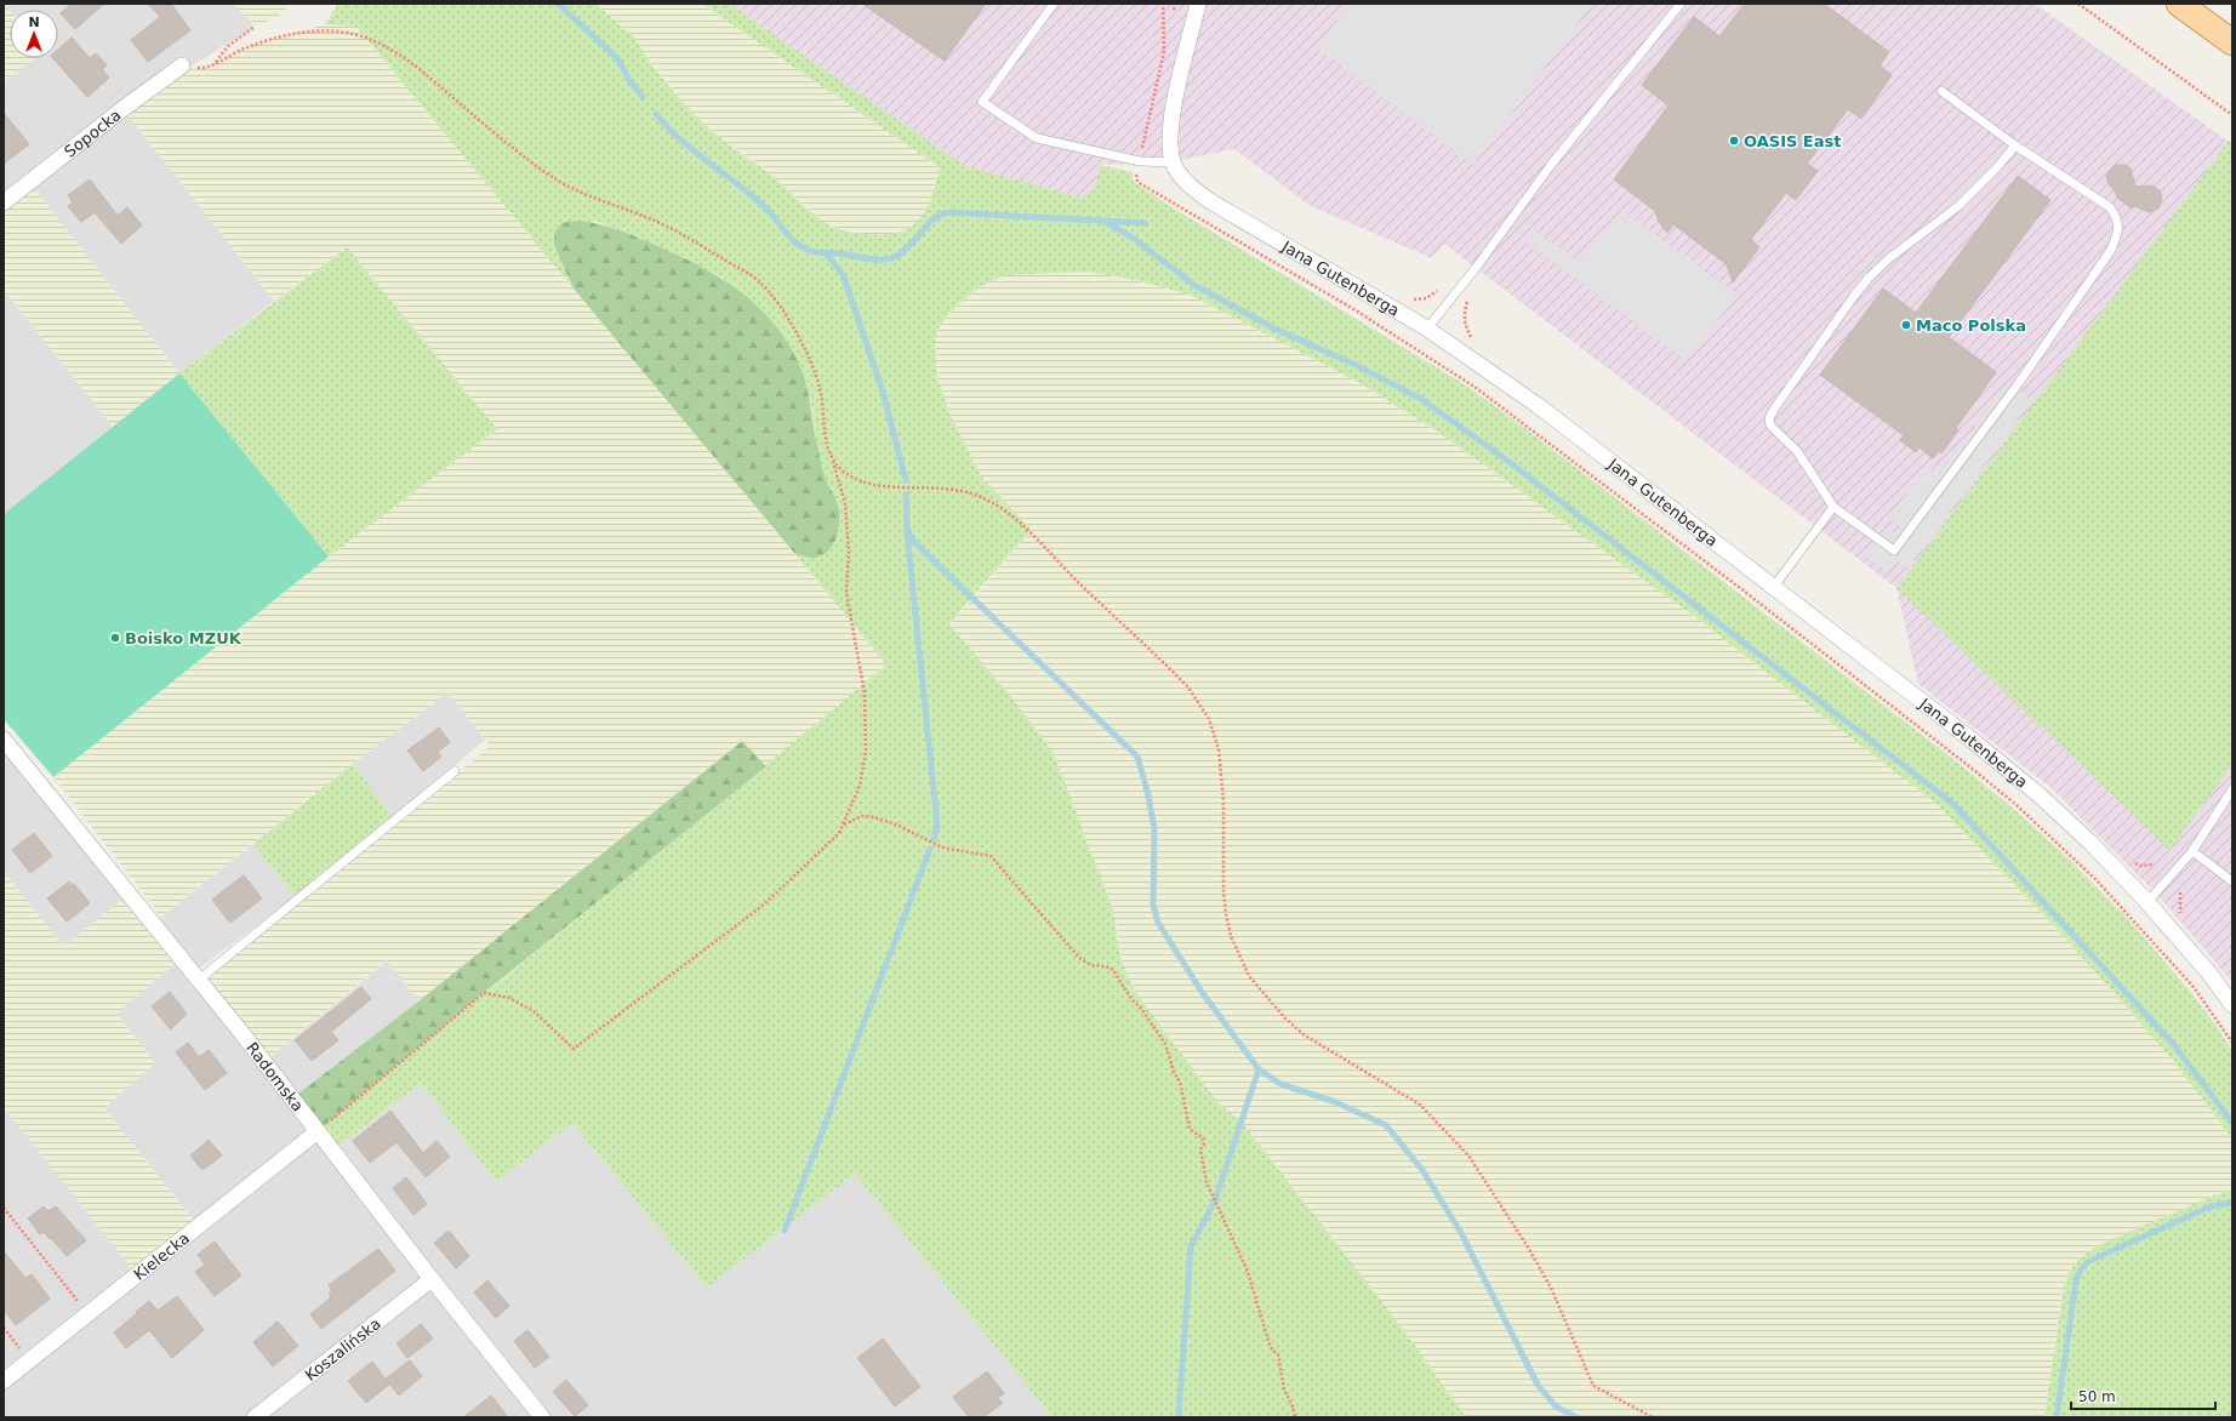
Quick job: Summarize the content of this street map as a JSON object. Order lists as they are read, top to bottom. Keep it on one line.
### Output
{"streets":{"street":["Sopocka","Jana Gutenberga","Radomska","Kielecka","Koszalińska"]},"crossings":[["Radomska","Kielecka"],["Radomska","Koszalińska"]],"places":["OASIS East","Maco Polska","Boisko MZUK"],"scale_bar":"50 m","north":"top"}
